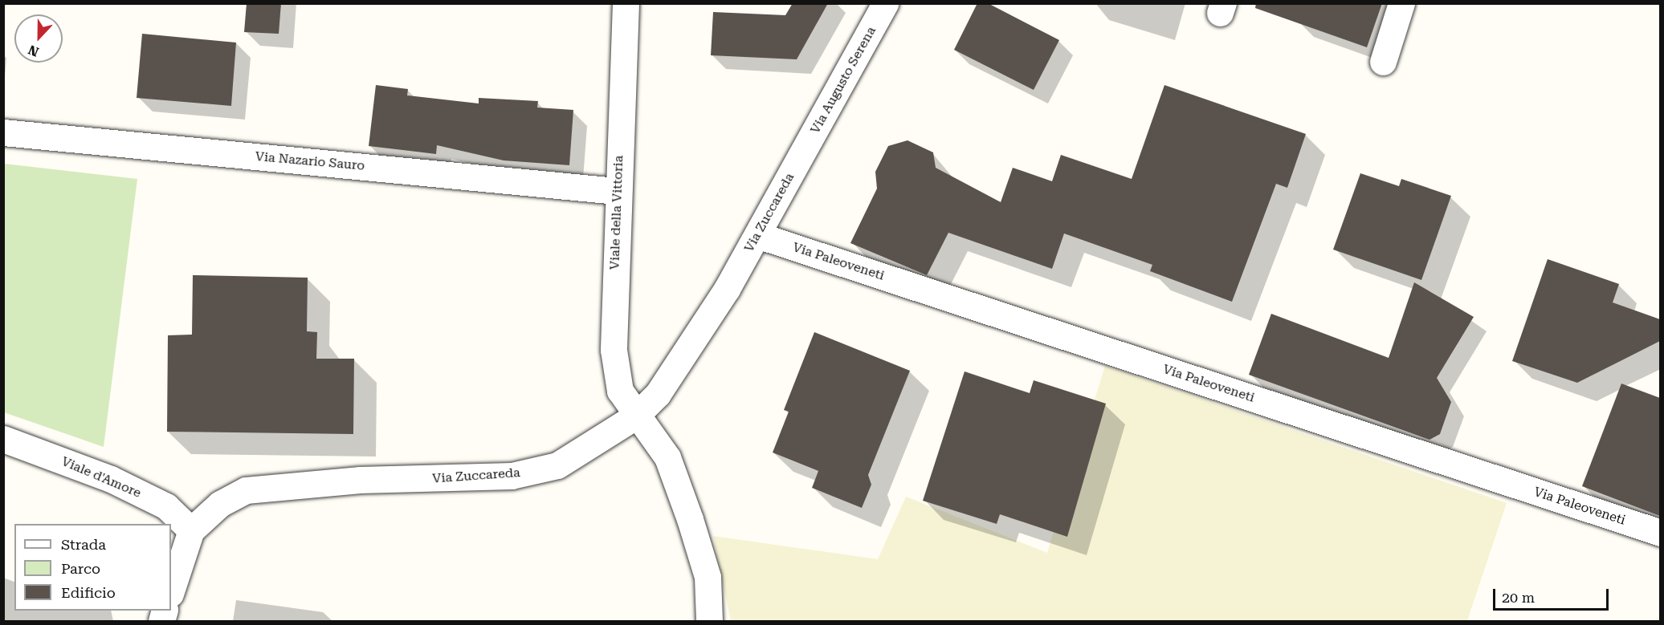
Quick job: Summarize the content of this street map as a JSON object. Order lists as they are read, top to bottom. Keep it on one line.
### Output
{"streets":{"street":["Via Augusto Serena","Via Nazario Sauro","Viale della Vittoria","Via Zuccareda","Via Paleoveneti","Viale d'Amore"]},"crossings":[["Via Augusto Serena","Via Zuccareda"],["Via Nazario Sauro","Viale della Vittoria"],["Viale della Vittoria","Via Zuccareda"],["Via Zuccareda","Via Paleoveneti"],["Via Zuccareda","Viale d'Amore"]],"legend":["Strada","Parco","Edificio"],"scale_bar":"20 m","north":"bottom"}
